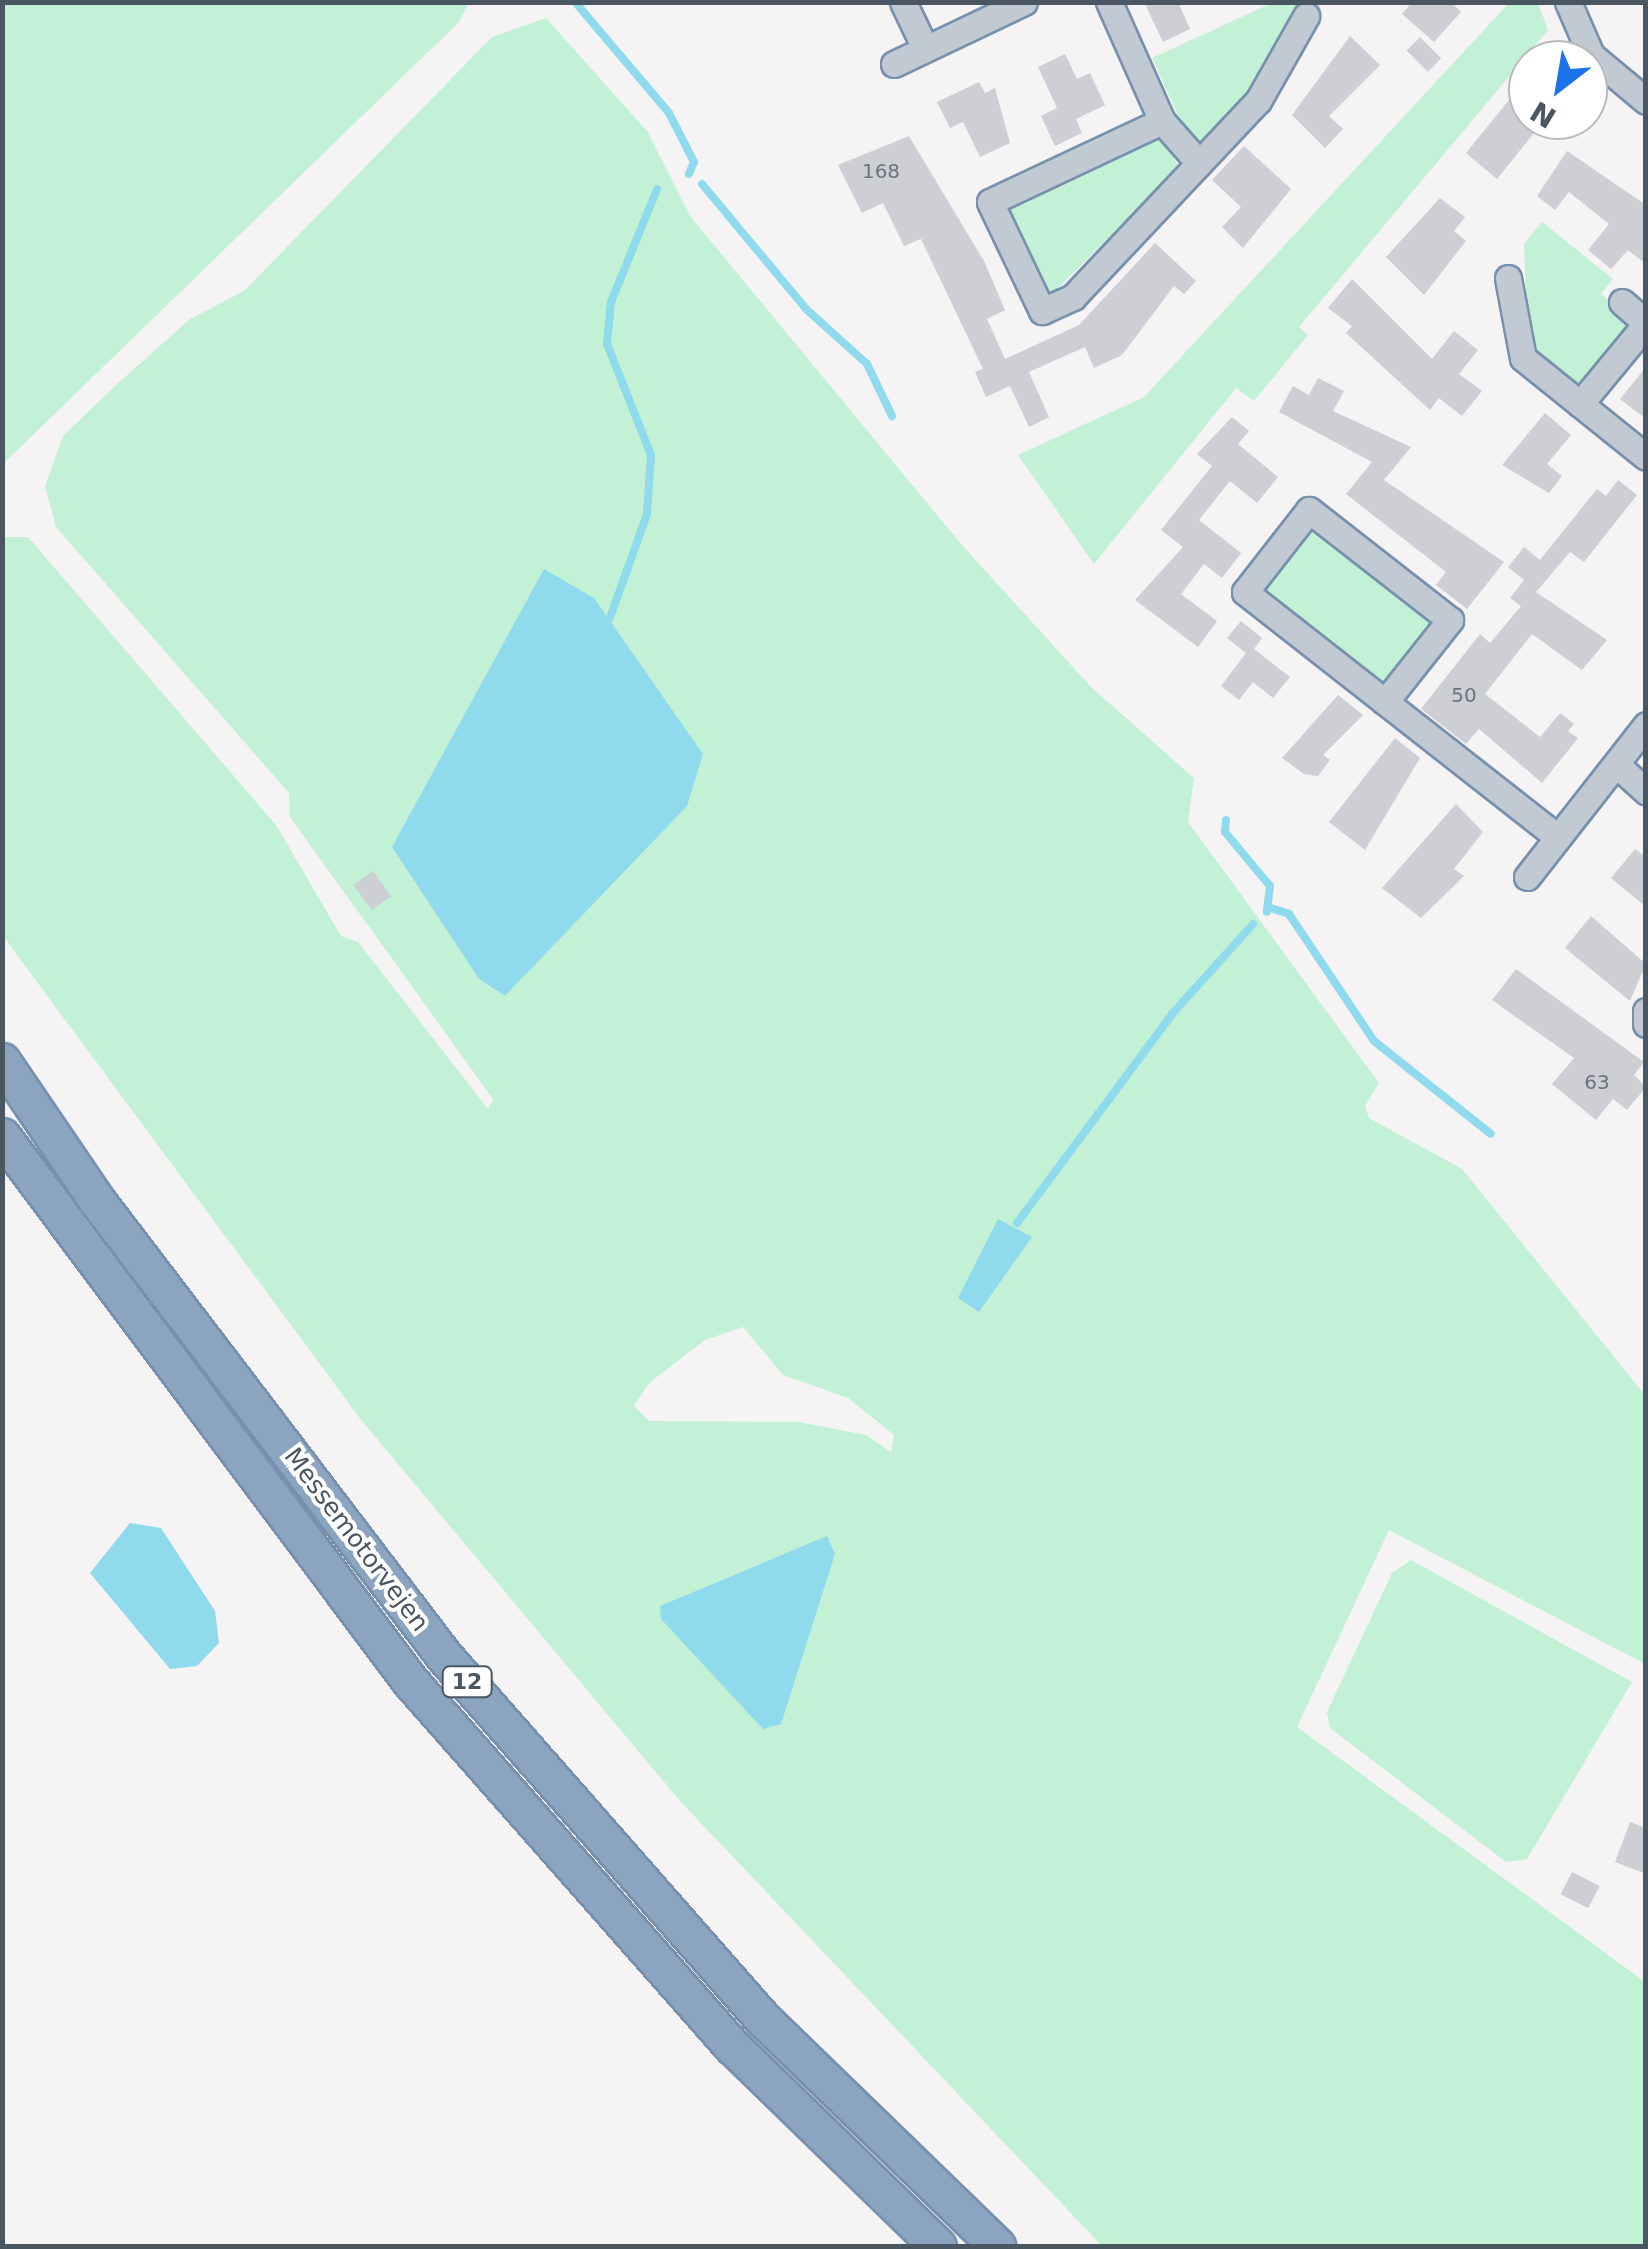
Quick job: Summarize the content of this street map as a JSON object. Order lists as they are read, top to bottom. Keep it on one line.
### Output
{"streets":{"highway":["Messemotorvejen","12"]},"house_numbers":["168","50","63"],"north":"bottom left"}
